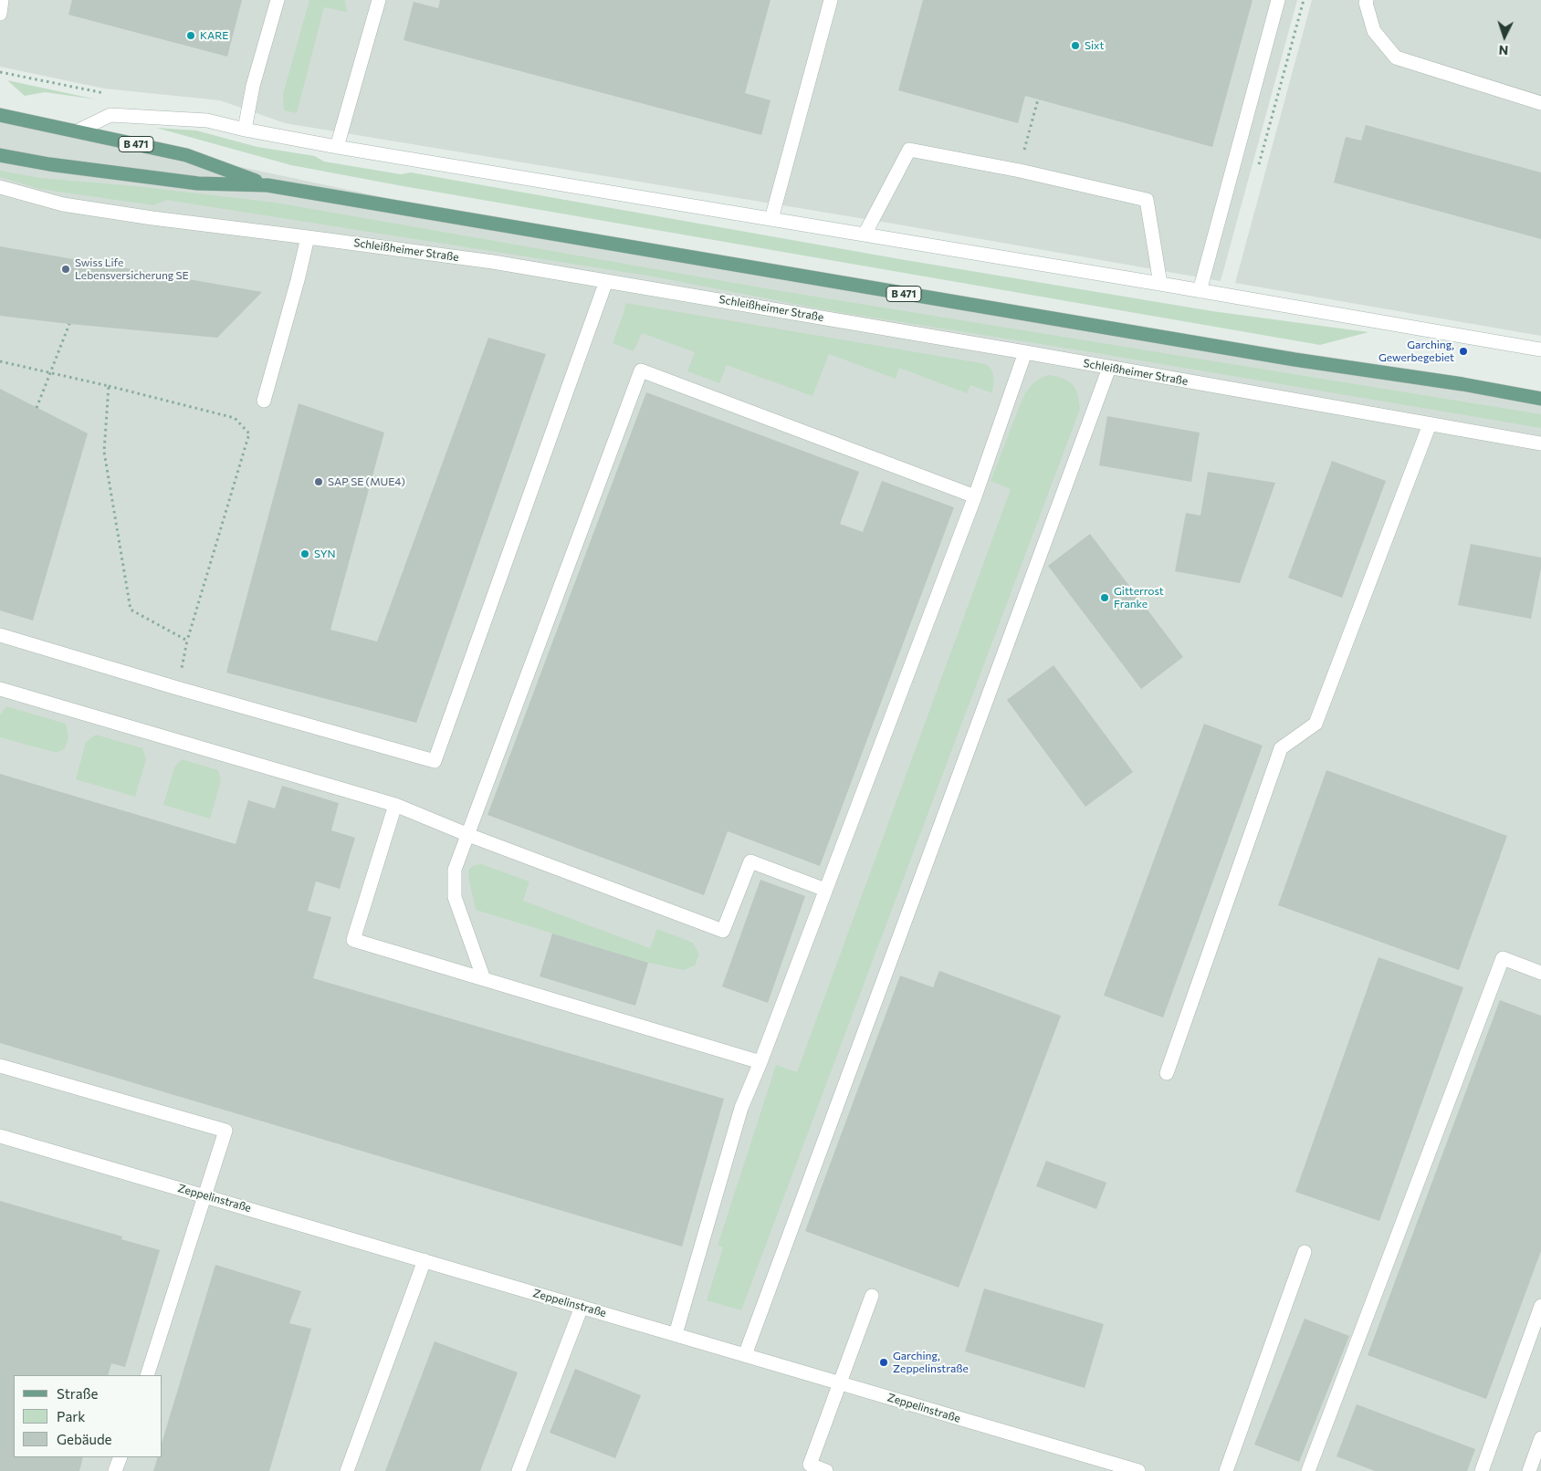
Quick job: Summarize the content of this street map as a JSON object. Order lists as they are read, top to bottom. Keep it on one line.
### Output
{"streets":{"main road":["B 471"],"street":["Schleißheimer Straße","Zeppelinstraße"]},"places":["KARE","Sixt","Swiss Life Lebensversicherung SE","Garching, Gewerbegebiet","SAP SE (MUE4)","SYN","Gitterrost Franke","Garching, Zeppelinstraße"],"legend":["Straße","Park","Gebäude"],"north":"bottom"}
